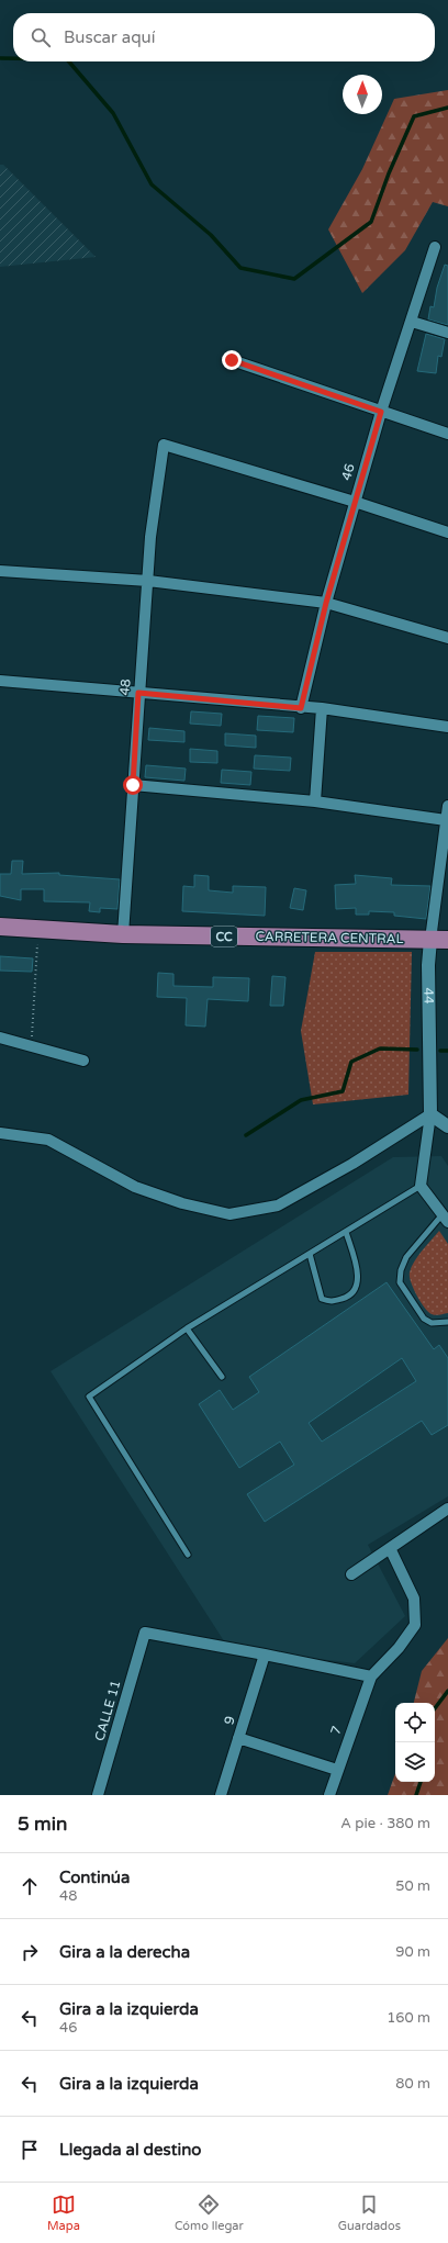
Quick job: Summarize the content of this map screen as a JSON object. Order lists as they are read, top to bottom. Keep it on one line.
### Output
{"streets":{"highway":["CC","CARRETERA CENTRAL"],"street":["46","48","44","CALLE 11","9","7"]},"crossings":[["46","48"],["48","CARRETERA CENTRAL"],["CARRETERA CENTRAL","44"],["CALLE 11","9"]],"north":"top","page":{"search":"Buscar aquí","heading":["5 min","A pie · 380 m"],"list":[["Continúa","48","50 m"],["Gira a la derecha","90 m"],["Gira a la izquierda","46","160 m"],["Gira a la izquierda","80 m"],"Llegada al destino"],"nav":["Mapa","Cómo llegar","Guardados"]}}
